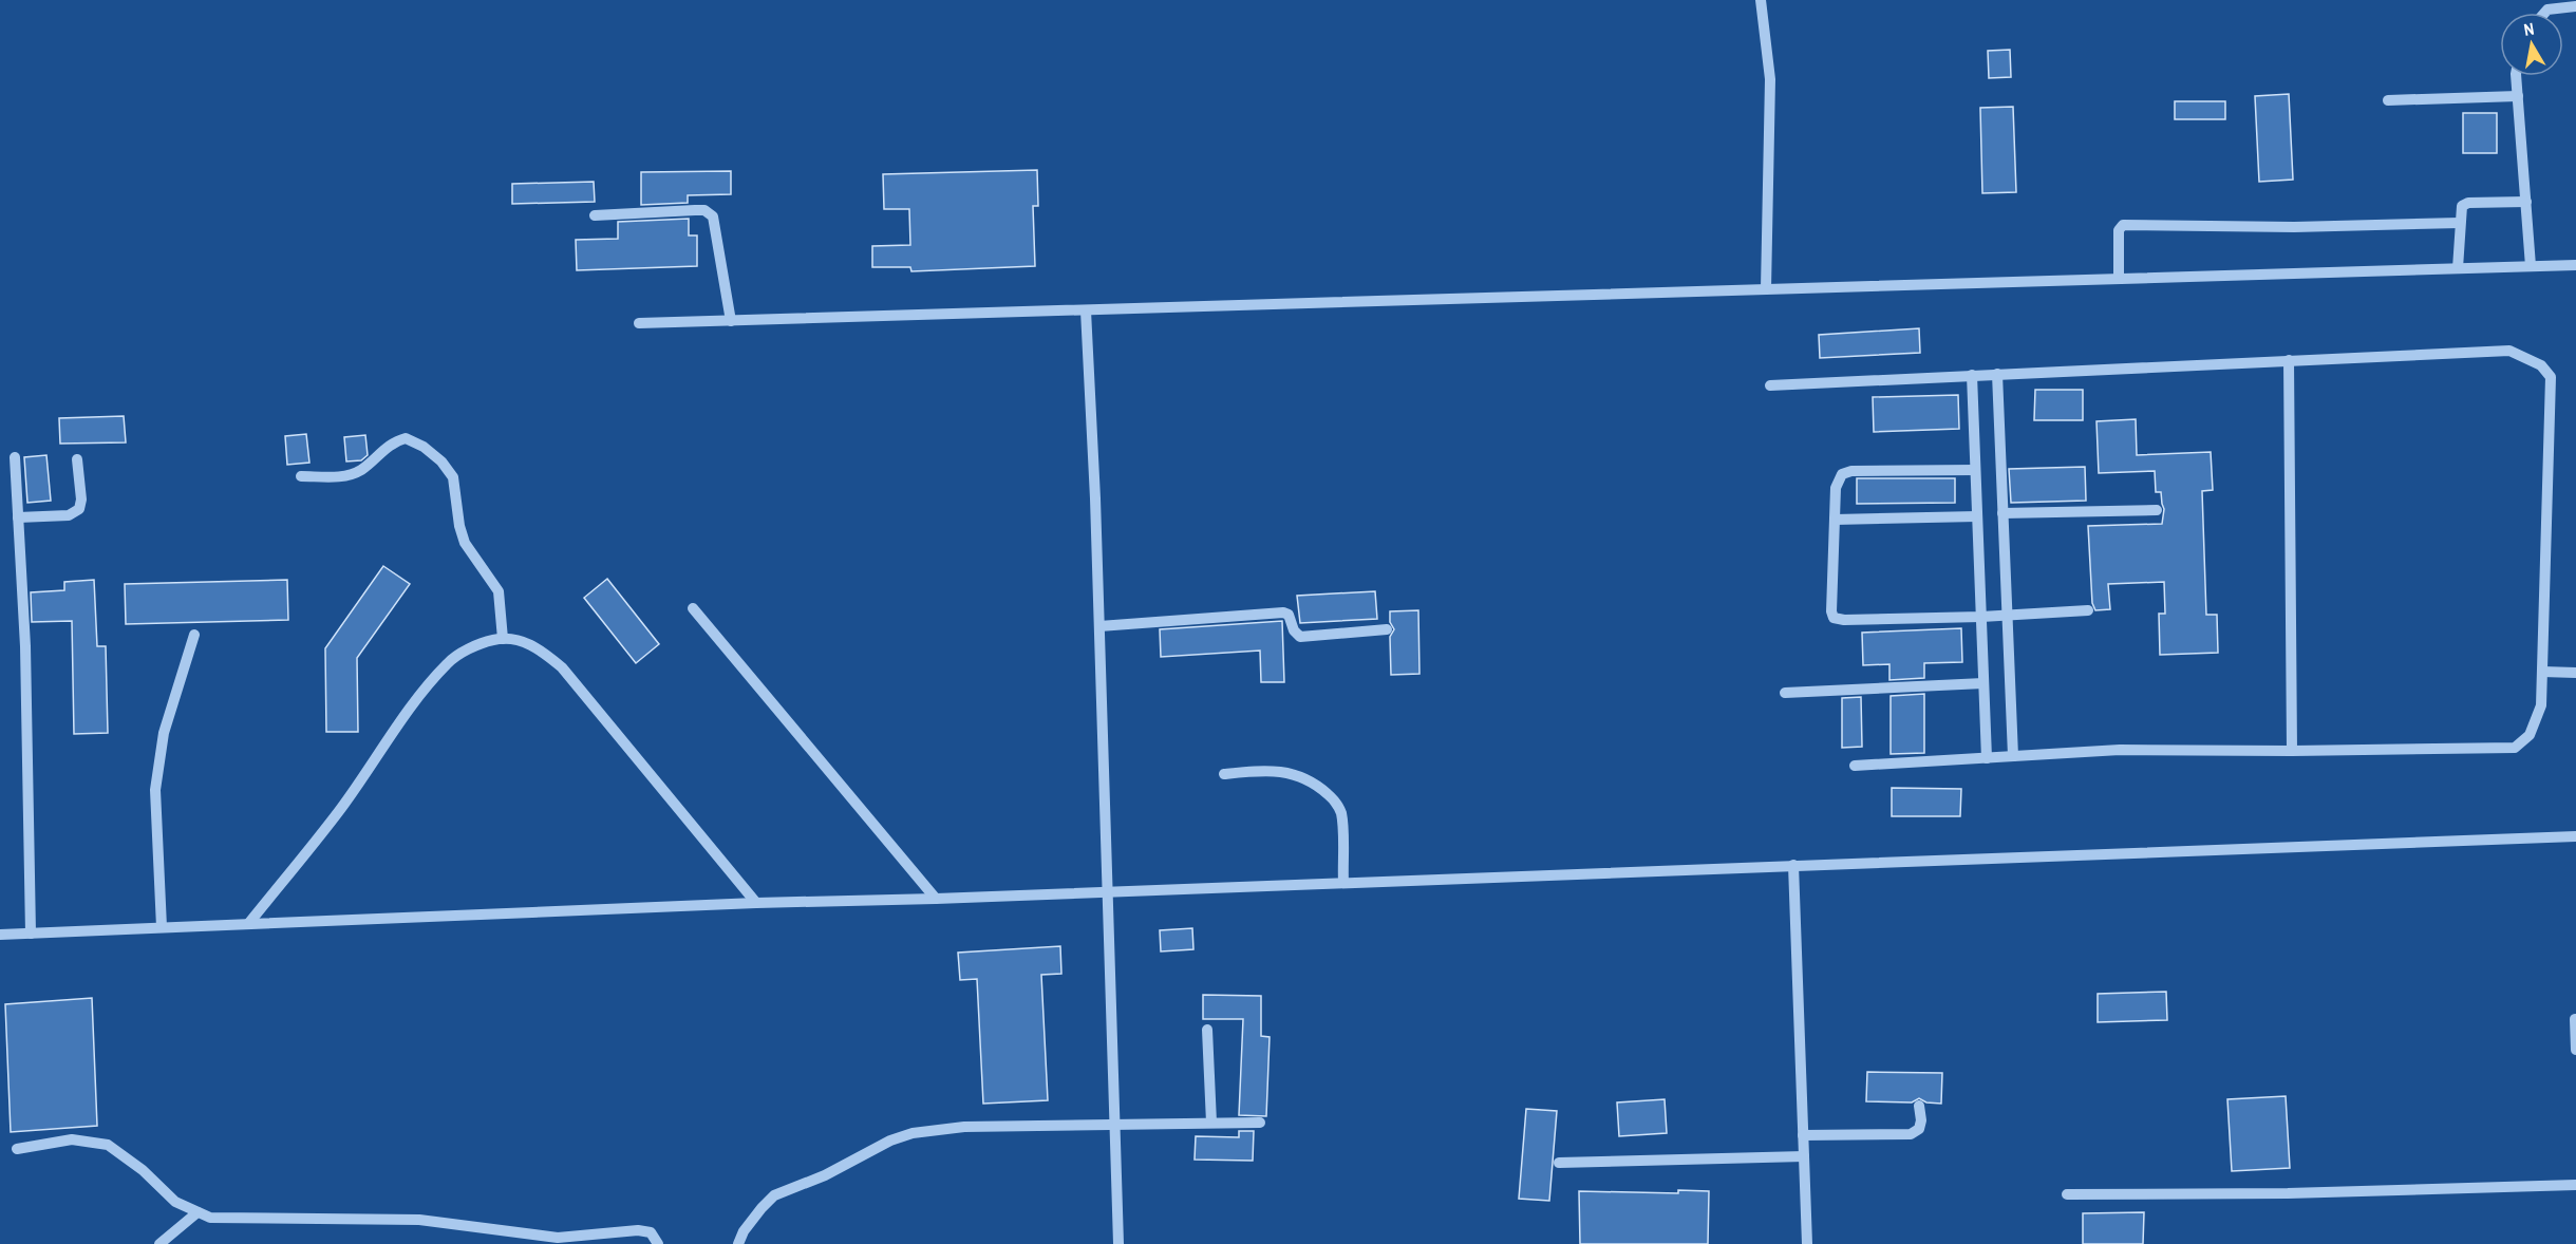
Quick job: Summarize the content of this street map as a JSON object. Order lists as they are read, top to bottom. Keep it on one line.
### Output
{"north":"top"}
